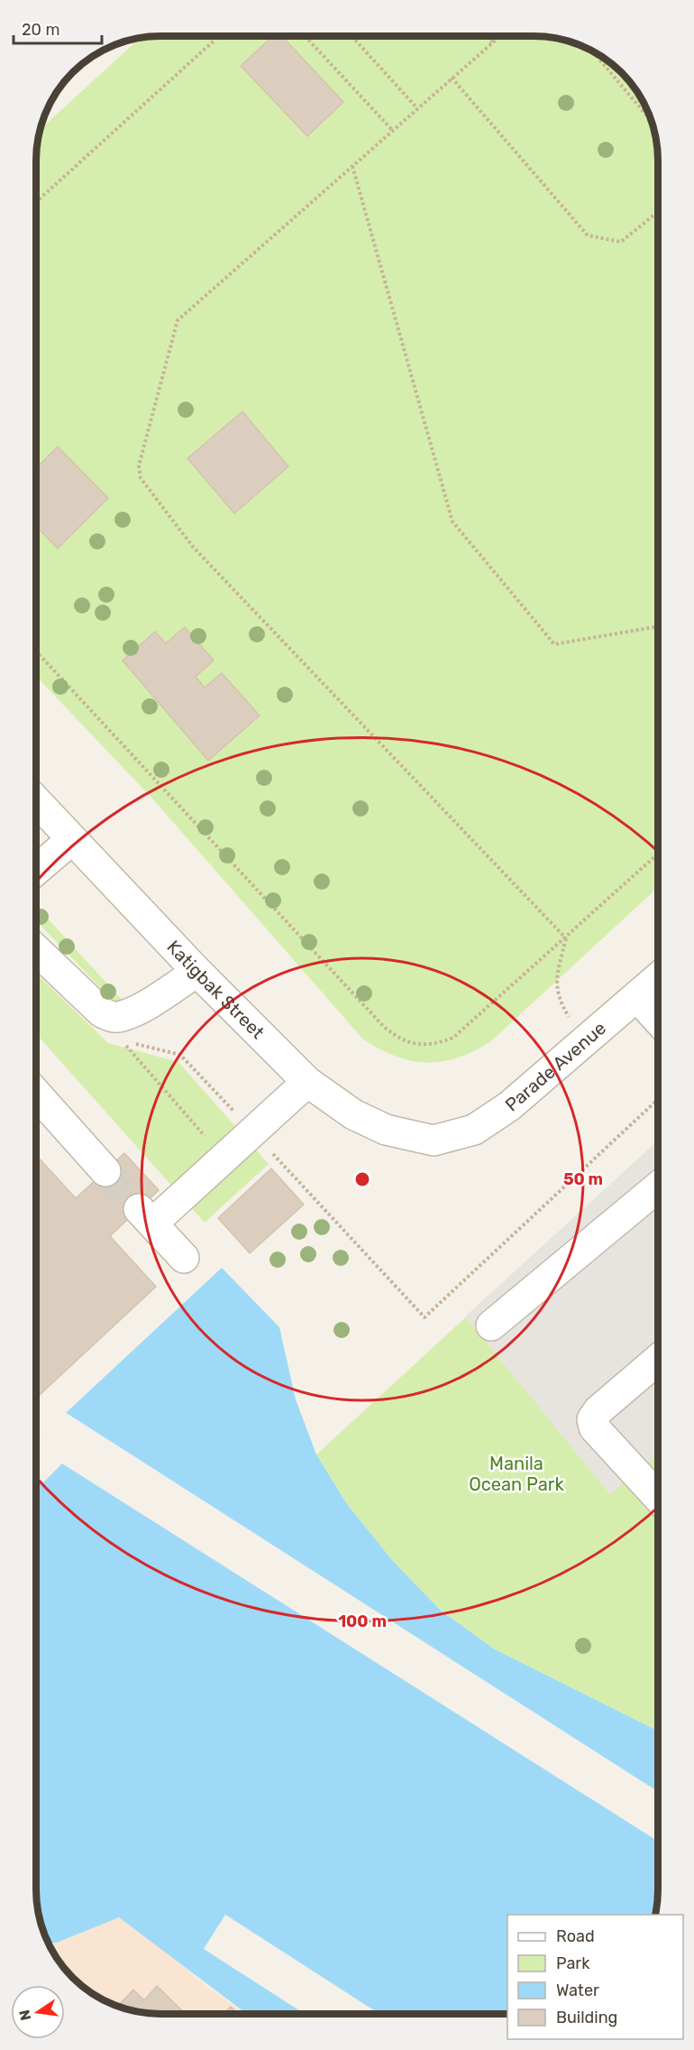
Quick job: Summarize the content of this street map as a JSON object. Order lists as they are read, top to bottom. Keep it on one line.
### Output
{"streets":{"street":["Katigbak Street","Parade Avenue"]},"crossings":[["Katigbak Street","Parade Avenue"]],"parks":["Manila Ocean Park"],"legend":["Road","Park","Water","Building"],"scale_bar":"20 m","north":"left","rings":["50 m","100 m"]}
